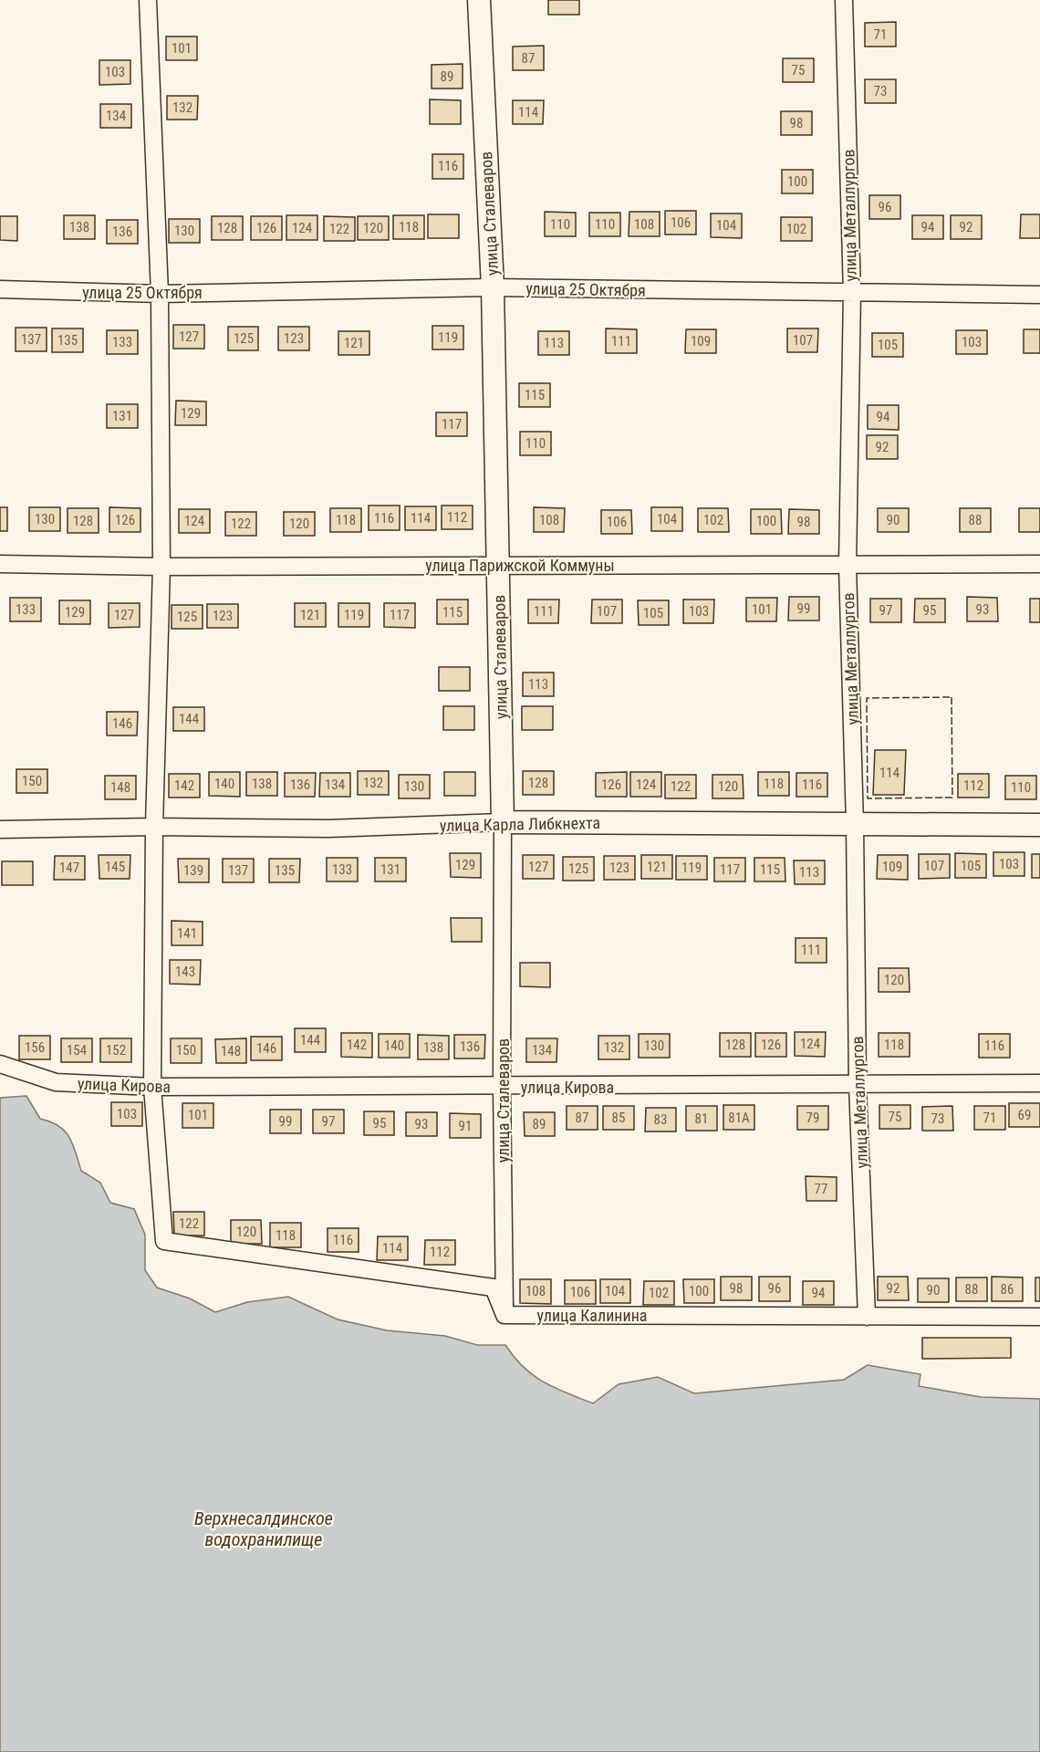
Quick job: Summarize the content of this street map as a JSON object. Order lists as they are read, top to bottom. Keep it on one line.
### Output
{"streets":{"main road":["улица Сталеваров","улица Карла Либкнехта"],"street":["улица Металлургов","улица 25 Октября","улица Парижской Коммуны","улица Кирова","улица Калинина"]},"crossings":[["улица Сталеваров","улица 25 Октября"],["улица Сталеваров","улица Парижской Коммуны"],["улица Сталеваров","улица Карла Либкнехта"],["улица Сталеваров","улица Кирова"],["улица Сталеваров","улица Калинина"],["улица Металлургов","улица 25 Октября"],["улица Металлургов","улица Парижской Коммуны"],["улица Металлургов","улица Карла Либкнехта"],["улица Металлургов","улица Кирова"],["улица Металлургов","улица Калинина"]],"water":["Верхнесалдинское водохранилище"],"house_numbers":["71","101","87","75","103","89","73","132","114","134","98","116","100","96","106","110","110","108","104","138","118","94","92","128","126","124","120","122","102","130","136","127","119","125","123","137","135","107","111","109","133","103","121","113","105","115","129","131","94","117","110","92","112","116","114","130","104","126","118","108","102","90","88","128","124","100","106","98","122","120","99","133","101","93","97","95","111","107","103","129","115","105","127","121","119","117","123","125","113","144","146","114","150","132","128","140","138","118","136","134","126","124","116","142","112","130","122","120","148","110","103","129","107","105","145","127","121","109","147","123","119","125","133","131","117","115","139","137","135","113","141","111","143","120","144","124","142","128","126","118","140","130","116","136","156","138","132","146","154","152","150","134","148","103","101","69","75","87","85","81А","79","71","81","73","83","99","97","95","93","89","91","77","122","120","118","116","114","112","98","96","92","88","86","90","108","104","100","106","102","94"]}
